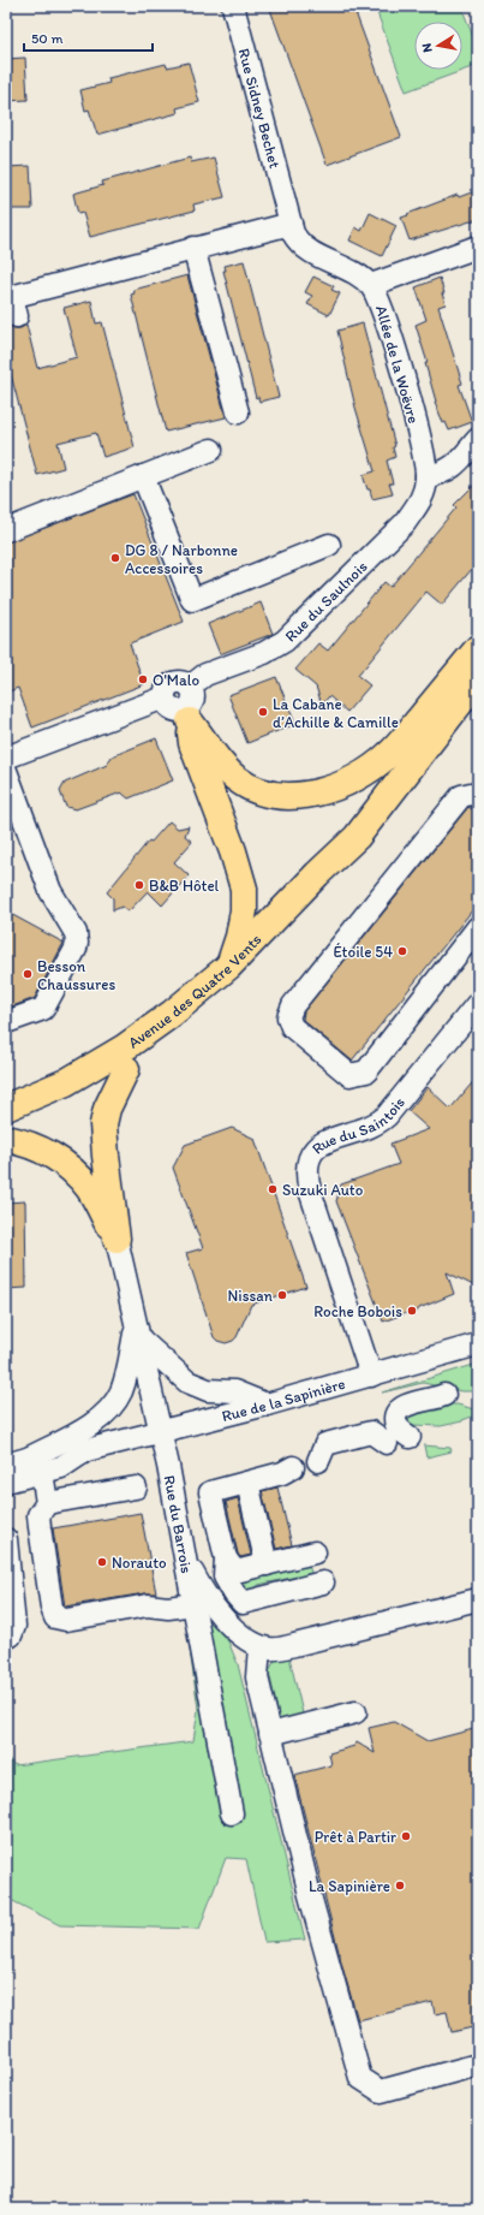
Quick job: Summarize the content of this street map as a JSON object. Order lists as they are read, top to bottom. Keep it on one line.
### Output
{"streets":{"main road":["Avenue des Quatre Vents"],"street":["Rue Sidney Bechet","Allée de la Woëvre","Rue du Saulnois","Rue du Saintois","Rue de la Sapinière","Rue du Barrois"]},"crossings":[["Rue Sidney Bechet","Allée de la Woëvre"],["Allée de la Woëvre","Rue du Saulnois"],["Rue du Saintois","Rue de la Sapinière"],["Rue de la Sapinière","Rue du Barrois"]],"places":["DG 8 / Narbonne Accessoires","O'Malo","La Cabane d’Achille & Camille","B&B Hôtel","Étoile 54","Besson Chaussures","Suzuki Auto","Nissan","Roche Bobois","Norauto","Prêt à Partir","La Sapinière"],"scale_bar":"50 m","north":"left"}
